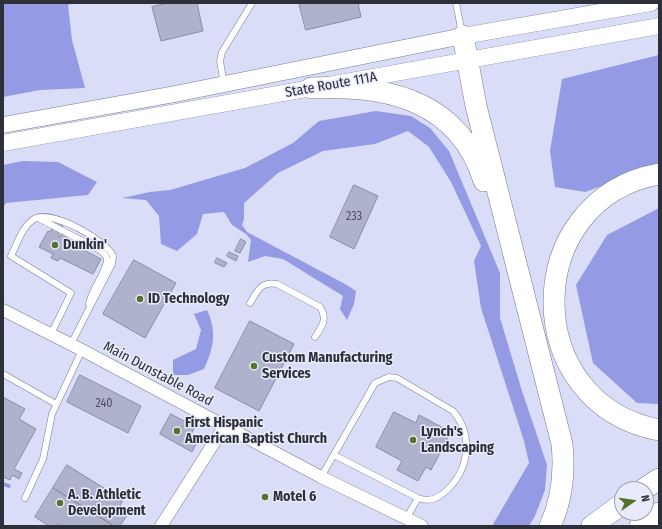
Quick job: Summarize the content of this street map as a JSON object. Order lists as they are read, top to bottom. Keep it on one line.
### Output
{"streets":{"main road":["State Route 111A"],"street":["Main Dunstable Road"]},"places":["Dunkin'","ID Technology","Custom Manufacturing Services","First Hispanic American Baptist Church","Lynch's Landscaping","Motel 6","A. B. Athletic Development"],"house_numbers":["233","240"],"north":"right"}
